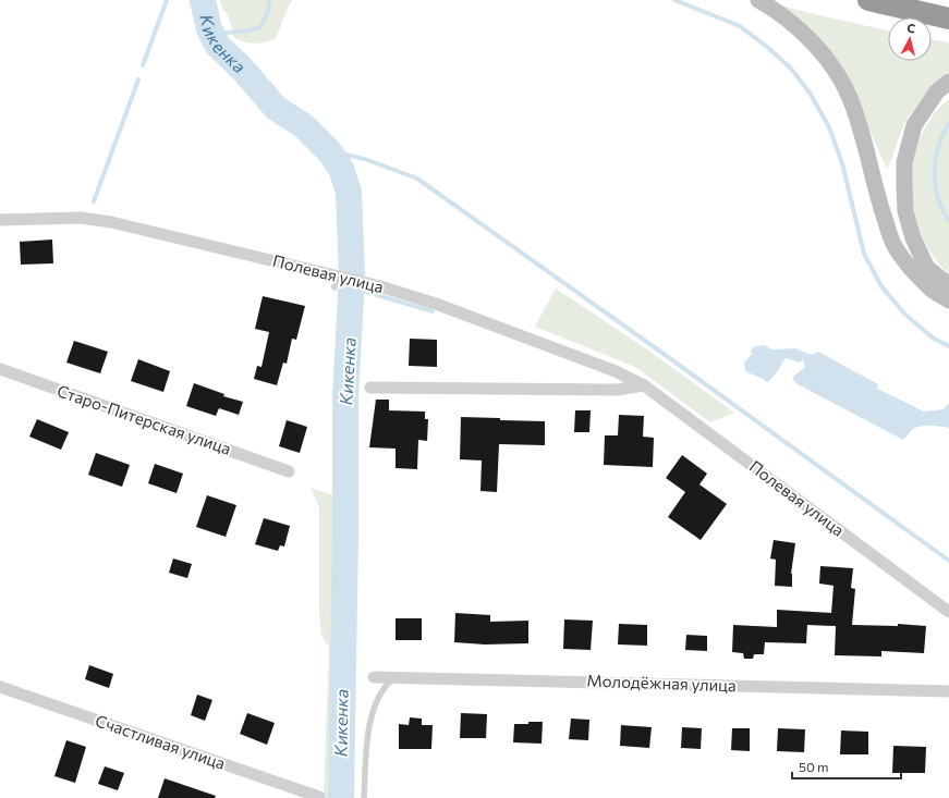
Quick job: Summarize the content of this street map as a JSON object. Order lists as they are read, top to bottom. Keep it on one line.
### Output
{"streets":{"street":["Полевая улица","Старо-Питерская улица","Молодёжная улица","Счастливая улица"]},"water":["Кикенка"],"scale_bar":"50 m","north":"top"}
